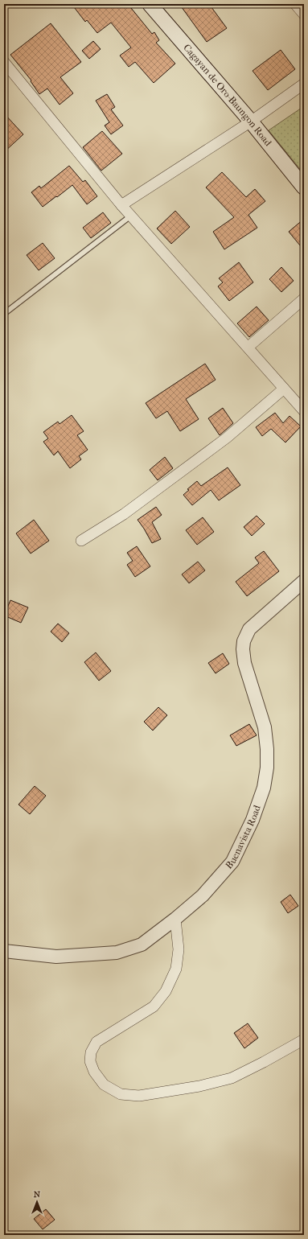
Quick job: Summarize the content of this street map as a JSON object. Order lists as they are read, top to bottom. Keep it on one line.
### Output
{"streets":{"main road":["Cagayan de Oro-Baungon Road"],"street":["Buenavista Road"]},"north":"top"}
